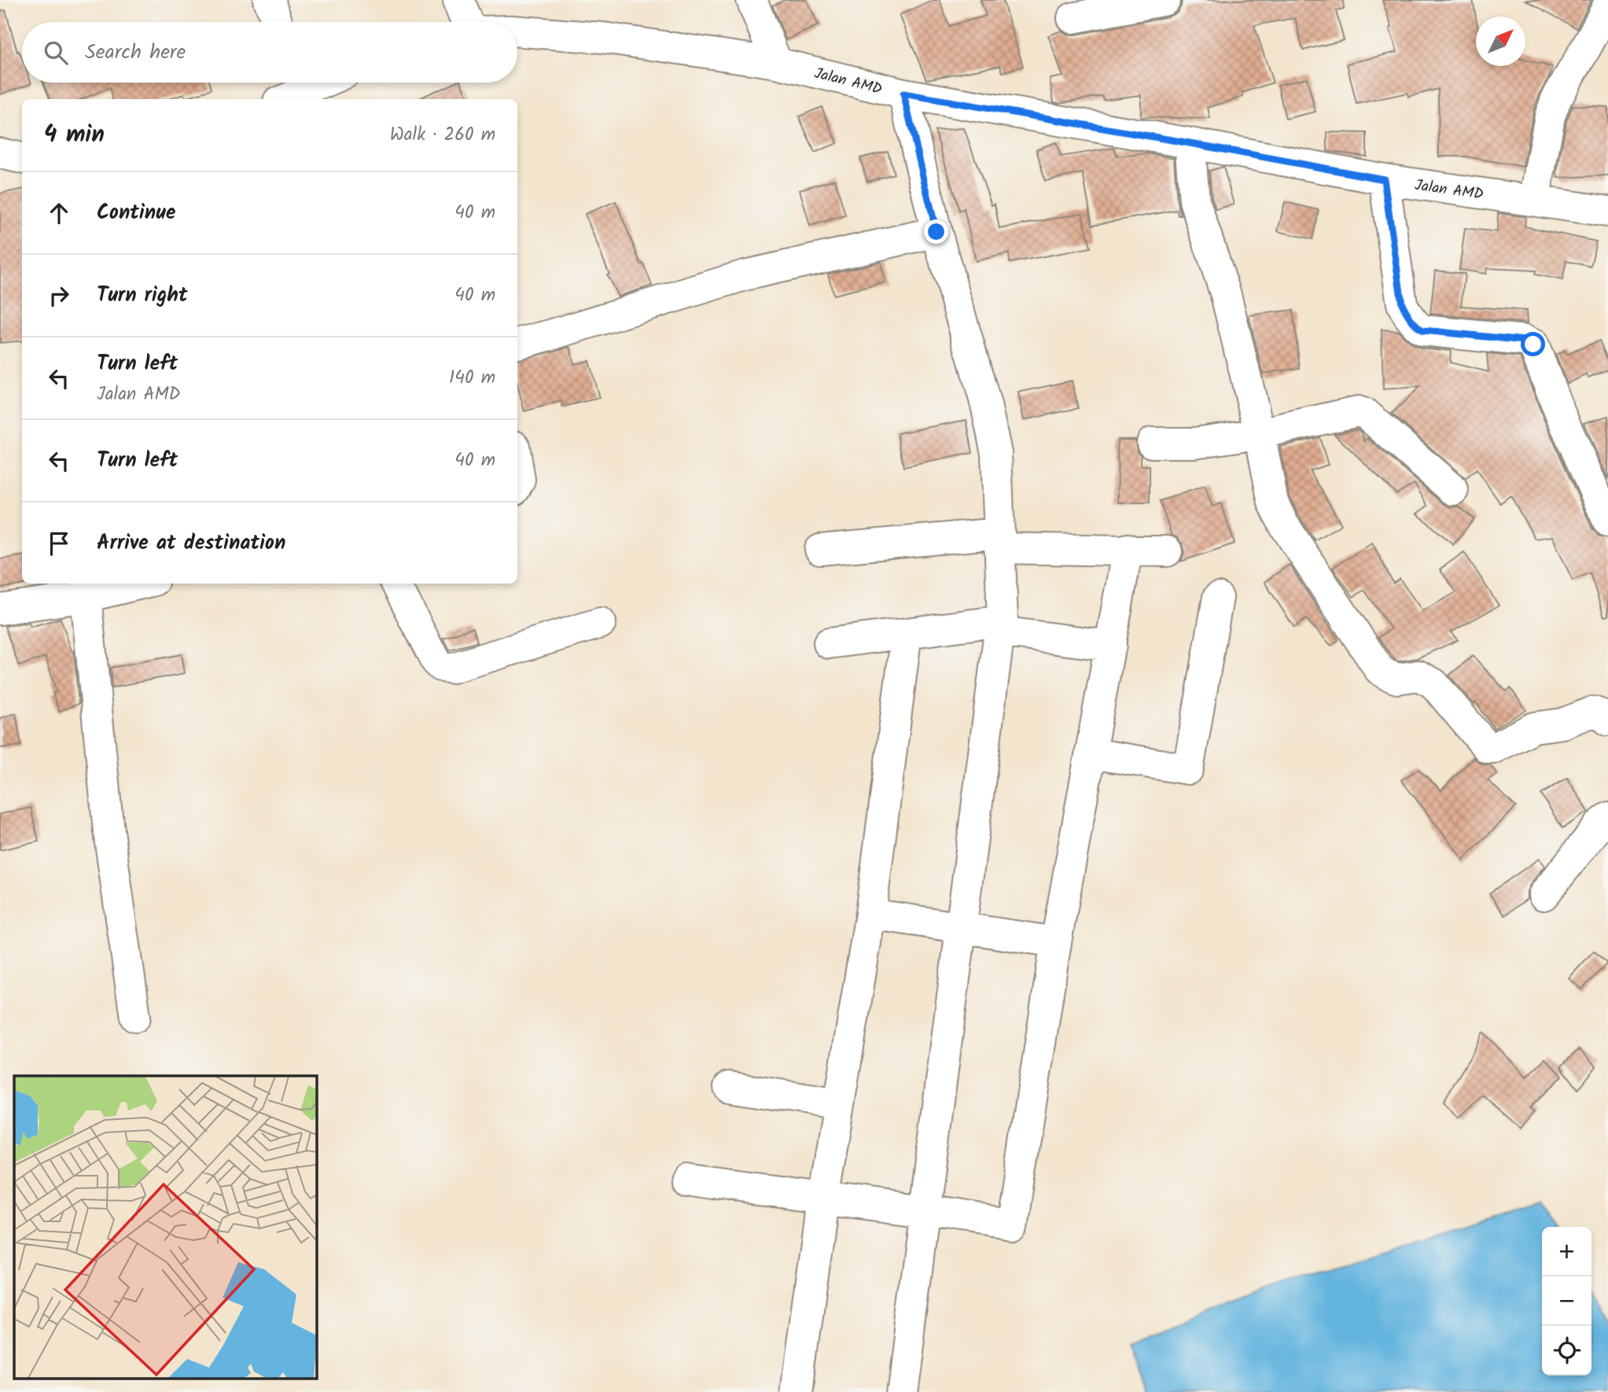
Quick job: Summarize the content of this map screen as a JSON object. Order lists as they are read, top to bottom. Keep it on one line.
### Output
{"streets":{"street":["Jalan AMD"]},"north":"top right","page":{"search":"Search here","heading":["4 min","Walk · 260 m"],"list":[["Continue","40 m"],["Turn right","40 m"],["Turn left","Jalan AMD","140 m"],["Turn left","40 m"],"Arrive at destination"],"map_buttons":["+","−"]}}
